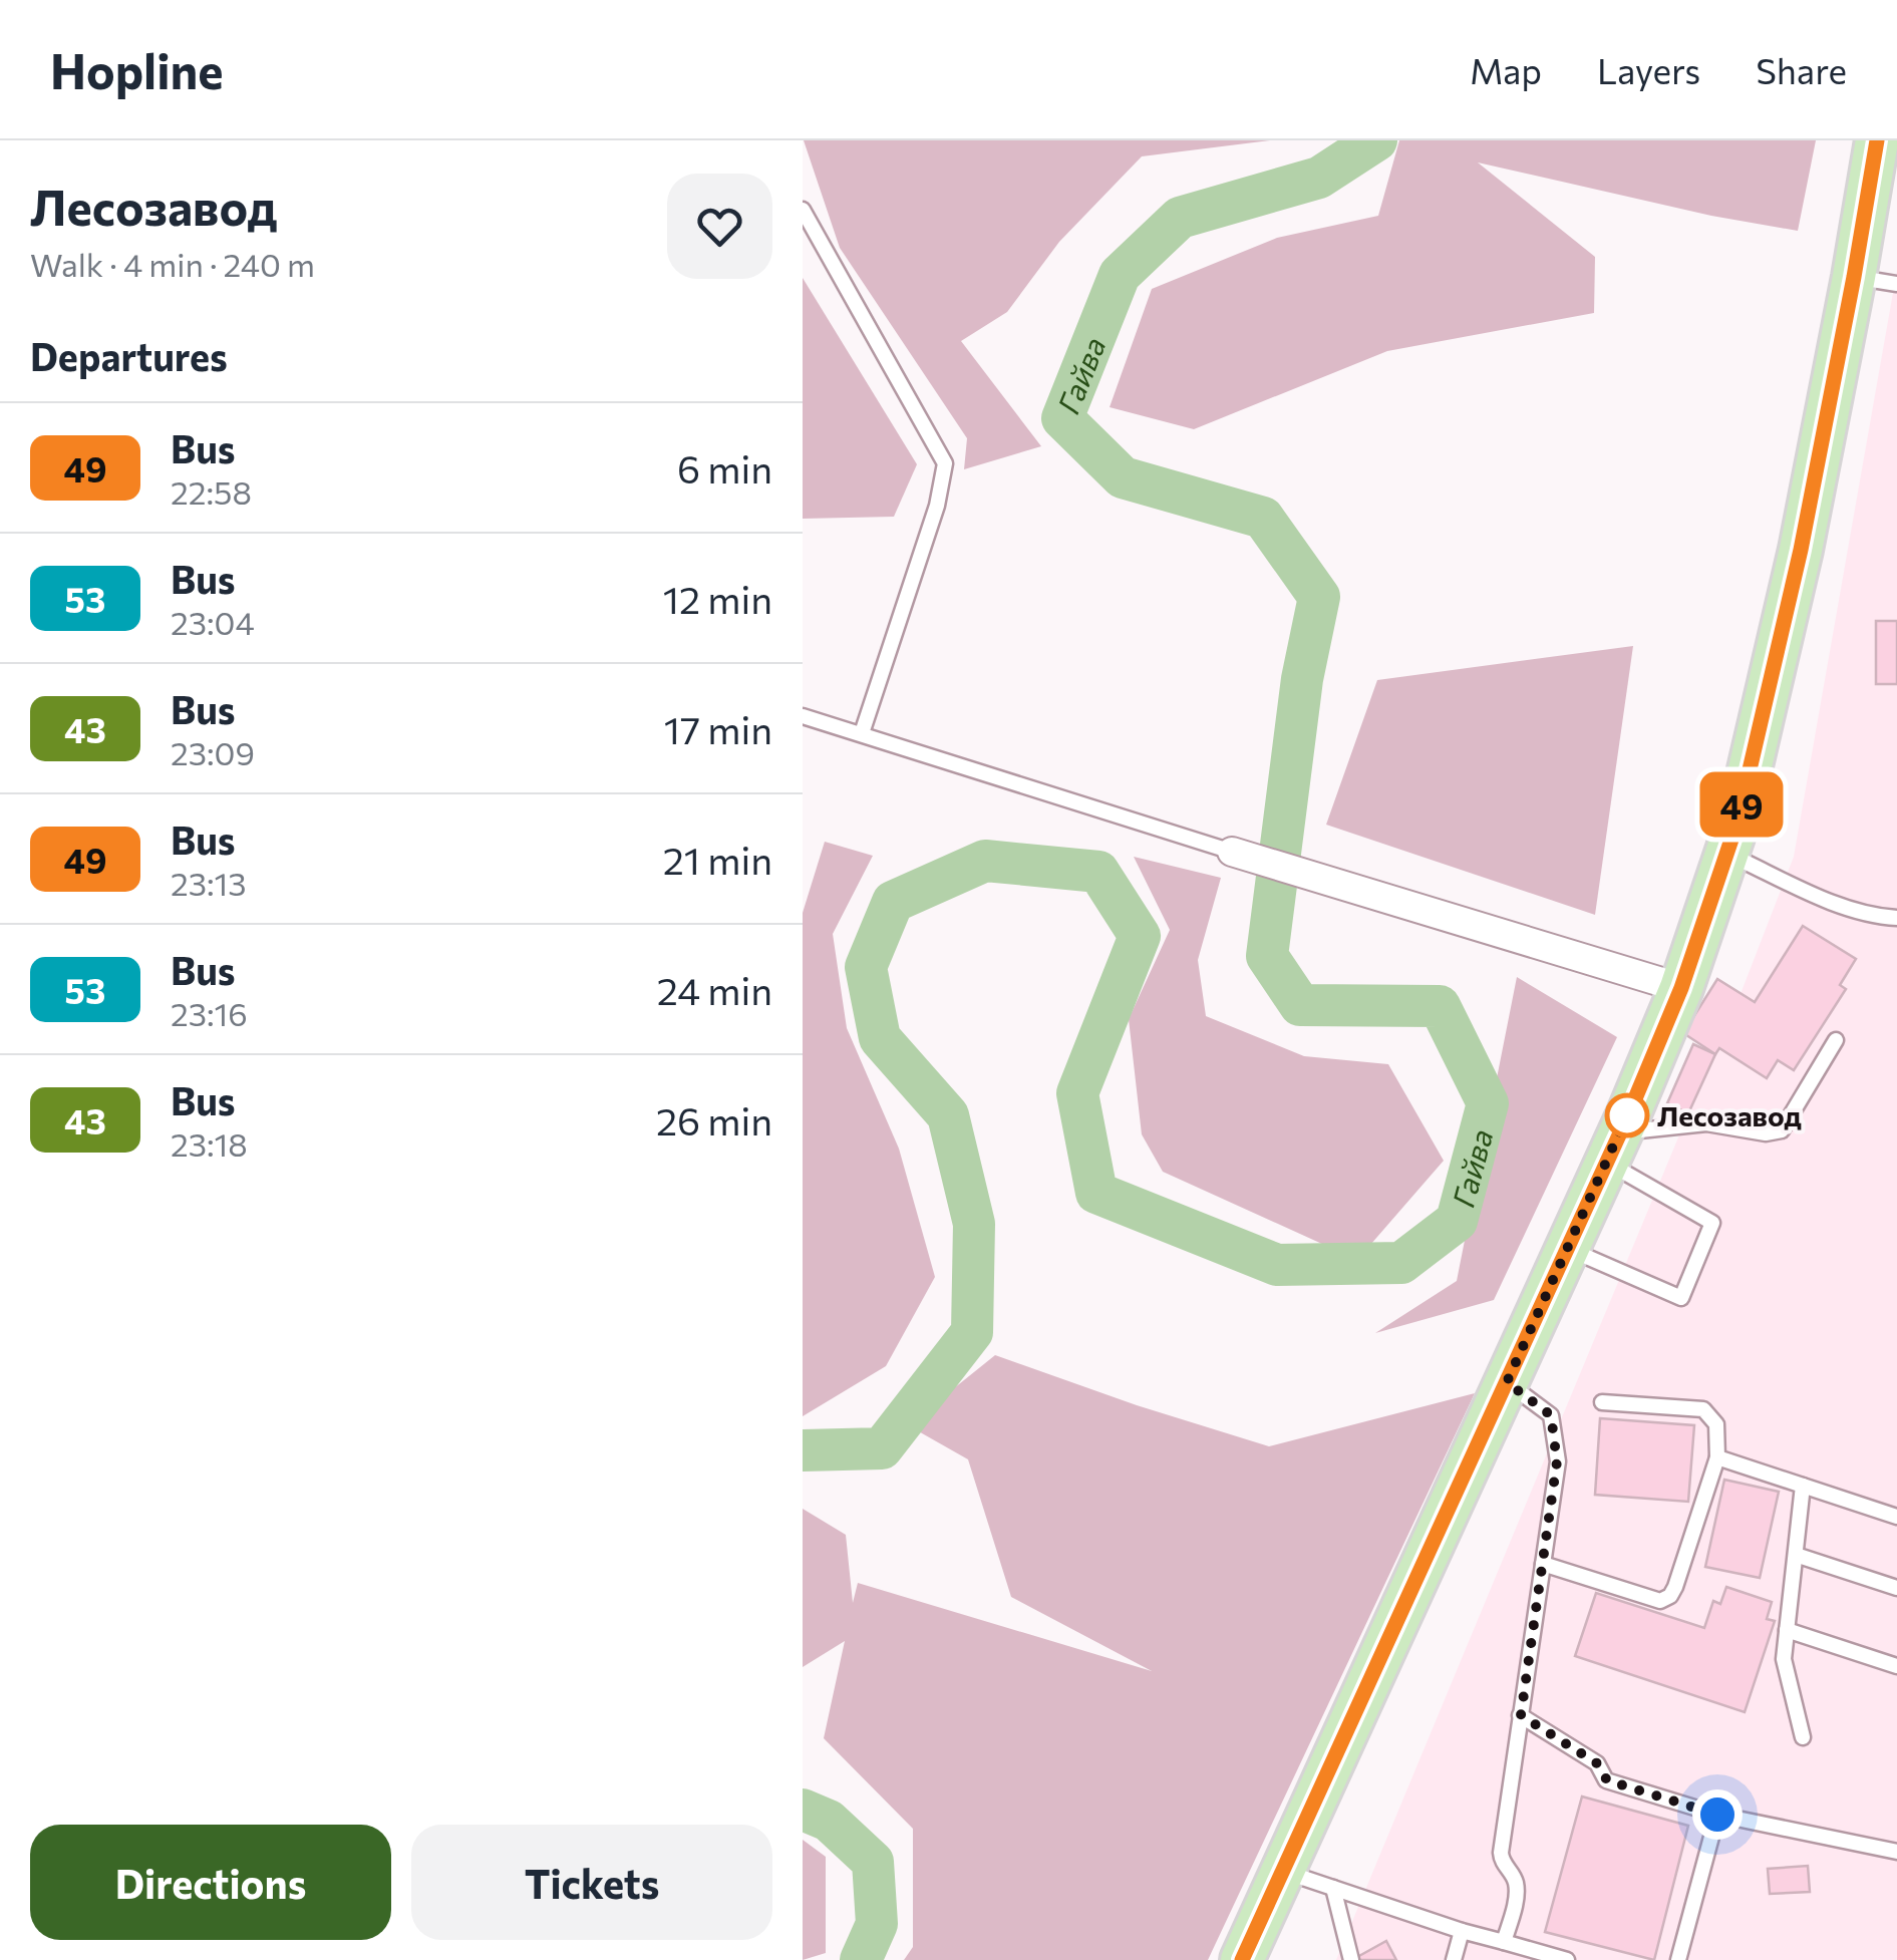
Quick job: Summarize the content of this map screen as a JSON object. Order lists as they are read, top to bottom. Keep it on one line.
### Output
{"water":["Гайва"],"places":["Лесозавод"],"lines":["bus line 49"],"page":{"header":"Hopline","nav":["Map","Layers","Share"],"heading":[["Лесозавод","Walk · 4 min · 240 m"],"Departures"],"on_map":"49","list":[{"mark":"49","name":"Bus","note":"22:58","value":"6 min"},{"mark":"53","name":"Bus","note":"23:04","value":"12 min"},{"mark":"43","name":"Bus","note":"23:09","value":"17 min"},{"mark":"49","name":"Bus","note":"23:13","value":"21 min"},{"mark":"53","name":"Bus","note":"23:16","value":"24 min"},{"mark":"43","name":"Bus","note":"23:18","value":"26 min"}],"buttons":["Directions","Tickets"]}}
